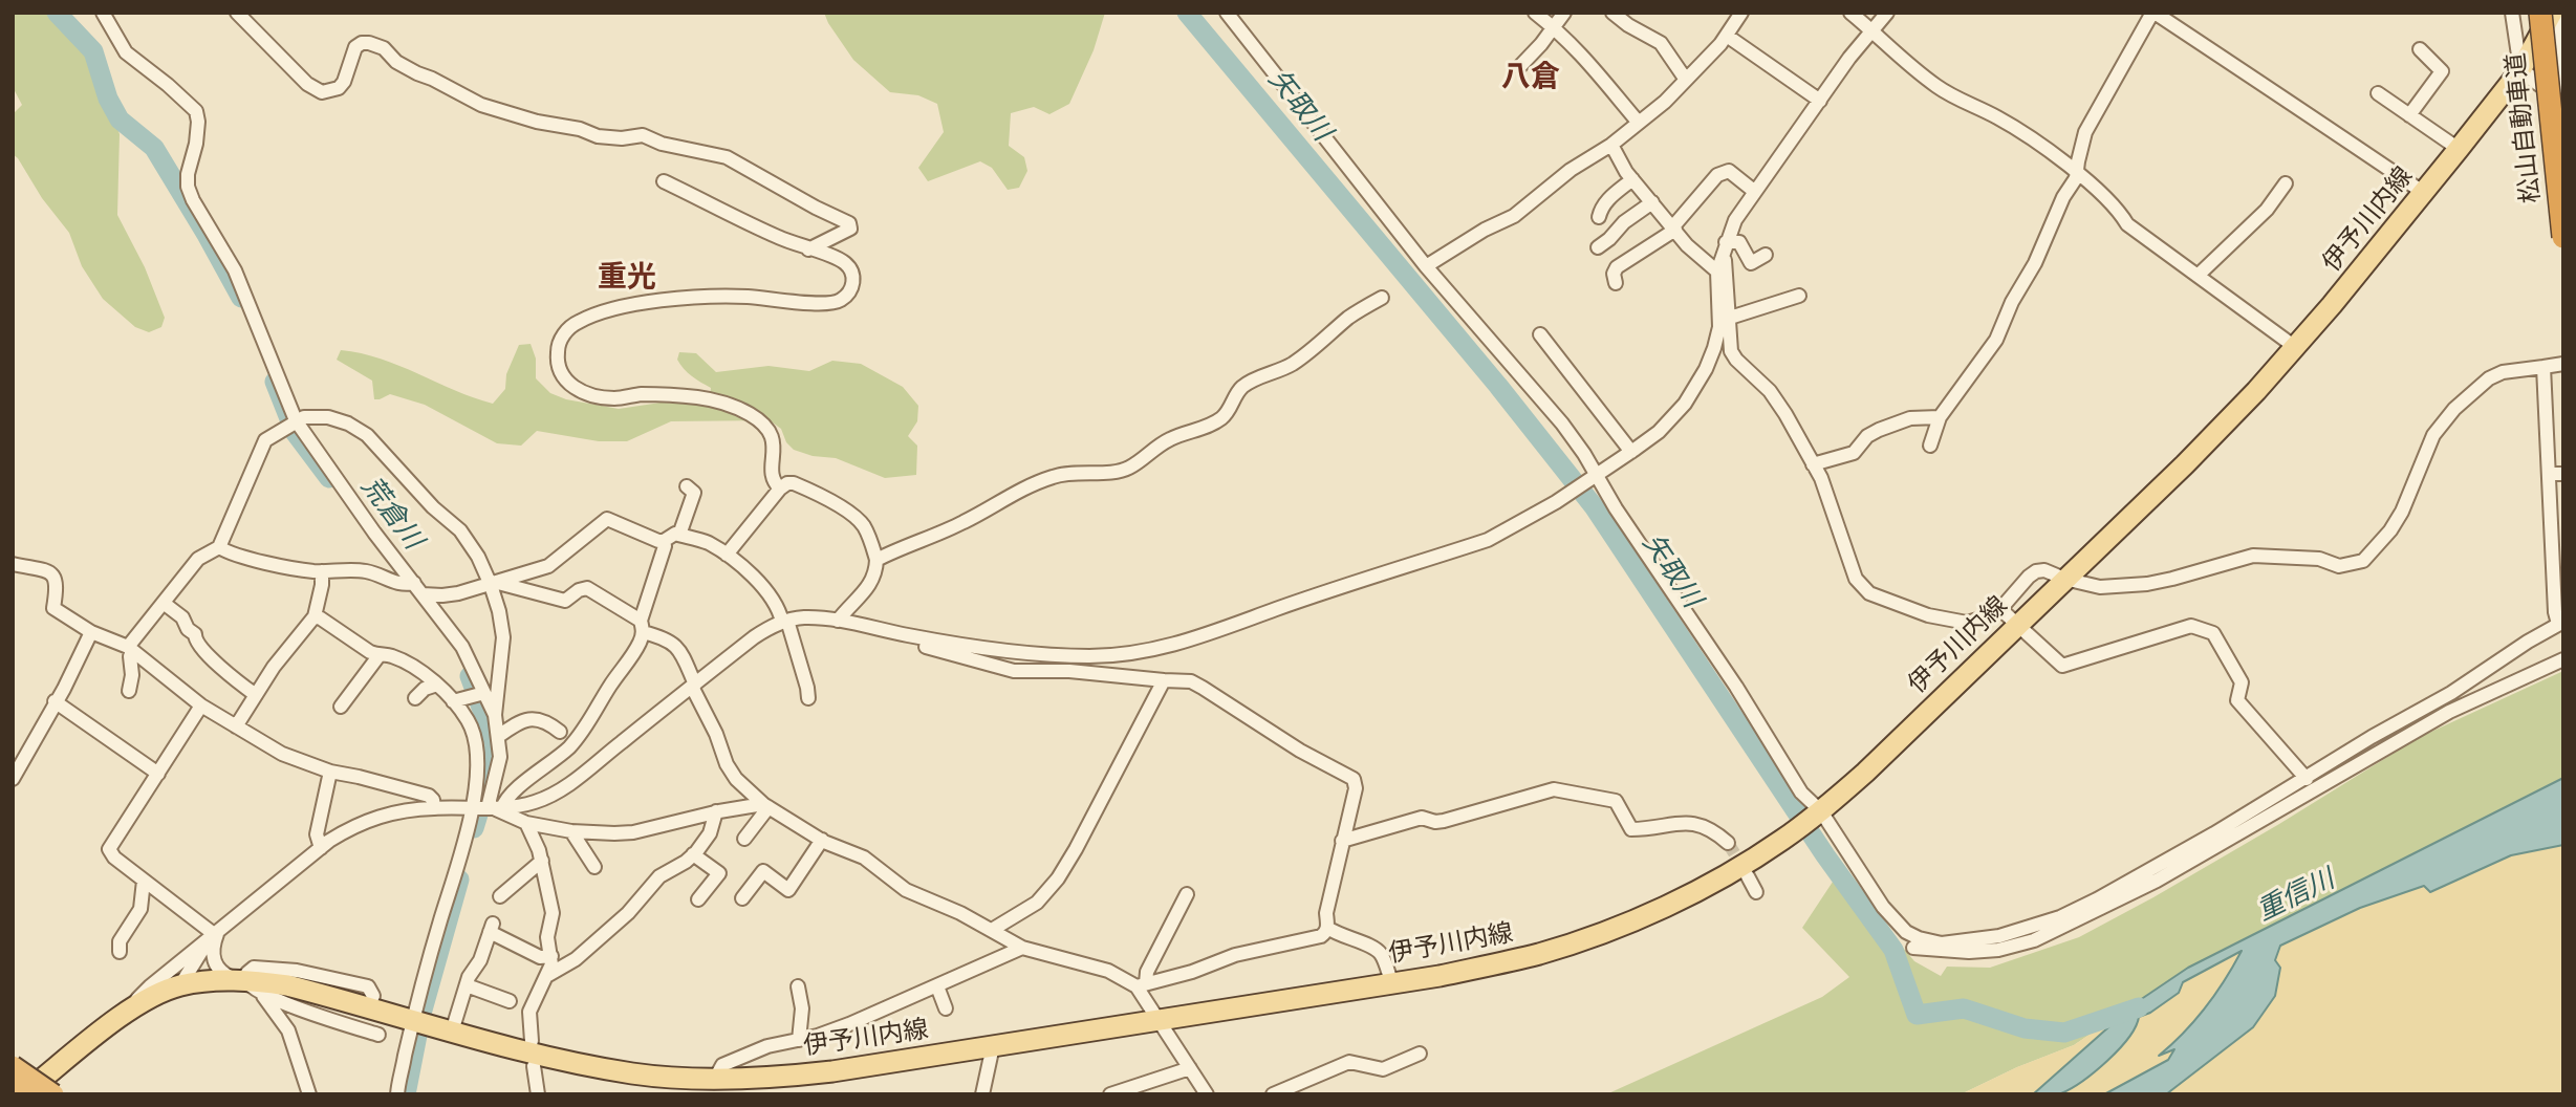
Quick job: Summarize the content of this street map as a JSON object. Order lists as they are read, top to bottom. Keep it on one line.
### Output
{"streets":{"highway":["松山自動車道"],"main road":["伊予川内線"]},"districts":["八倉","重光"],"water":["矢取川","荒倉川","重信川"]}
